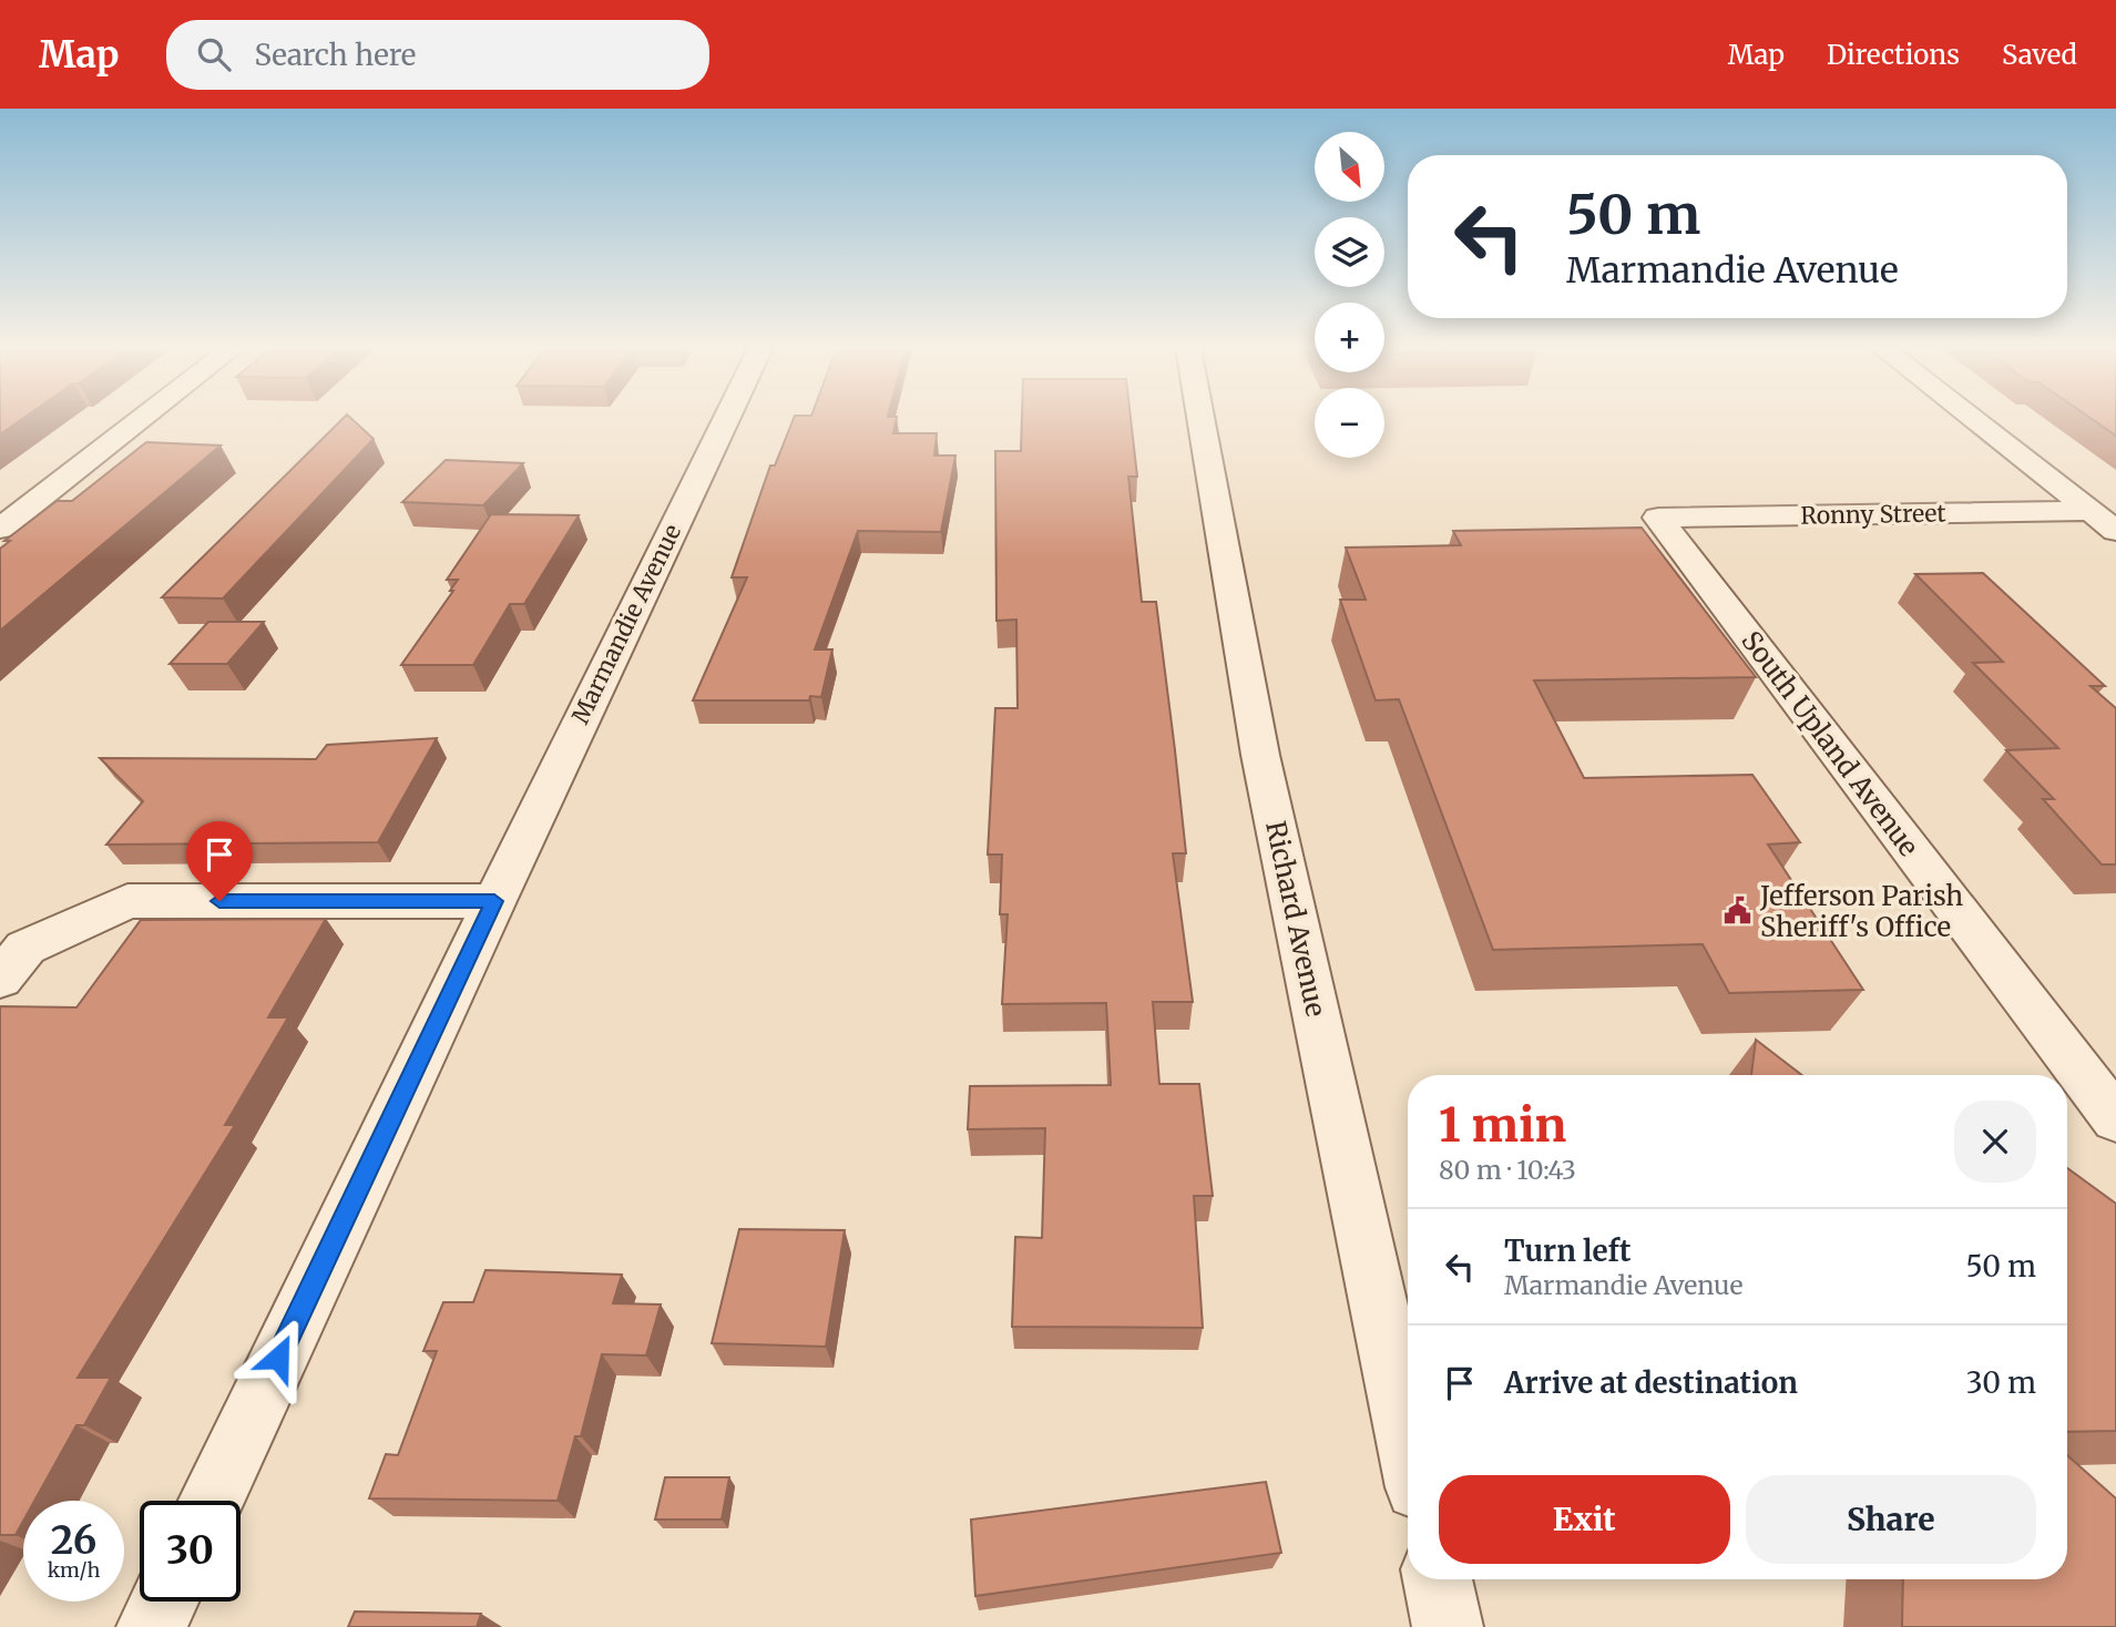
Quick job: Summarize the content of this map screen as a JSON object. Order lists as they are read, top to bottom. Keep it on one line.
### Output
{"streets":{"street":["Ronny Street","Marmandie Avenue","South Upland Avenue","Richard Avenue"]},"crossings":[["Ronny Street","South Upland Avenue"]],"places":{"public building":["Jefferson Parish Sheriff's Office"]},"north":"bottom right","page":{"header":"Map","search":"Search here","nav":["Map","Directions","Saved"],"map_buttons":["+","−"],"turn":["50 m","Marmandie Avenue"],"heading":["1 min","80 m · 10:43"],"list":[{"name":"Turn left","note":"Marmandie Avenue","value":"50 m"},{"name":"Arrive at destination","value":"30 m"}],"buttons":["Exit","Share"],"speed":"26 km/h","limit":"30"}}
